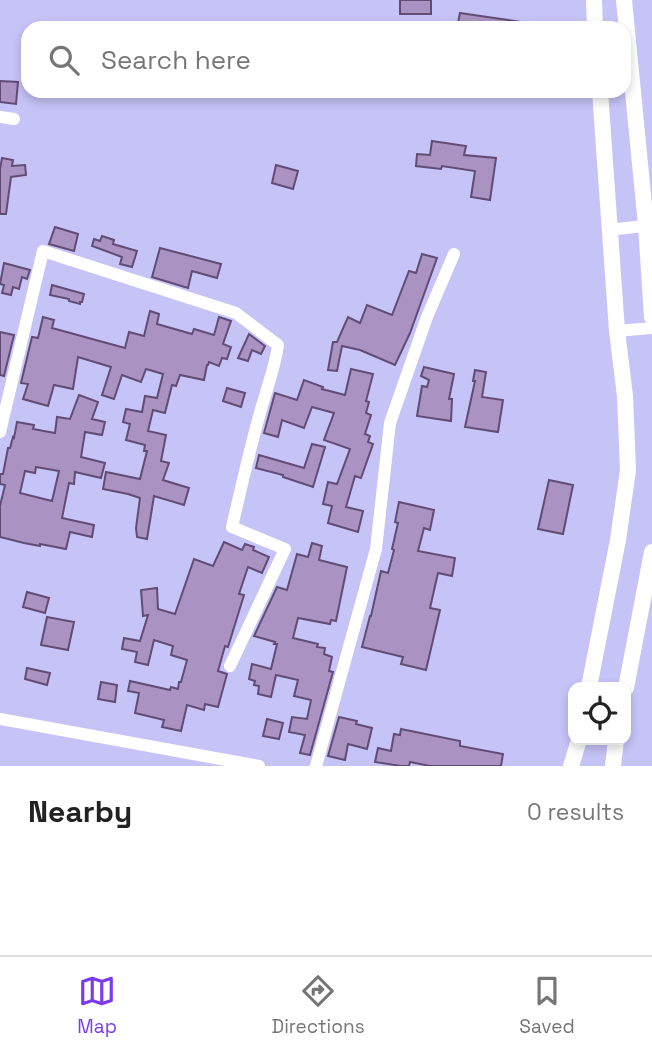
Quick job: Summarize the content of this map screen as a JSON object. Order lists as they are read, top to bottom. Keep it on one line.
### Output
{"page":{"search":"Search here","heading":["Nearby","0 results"],"nav":["Map","Directions","Saved"]}}
